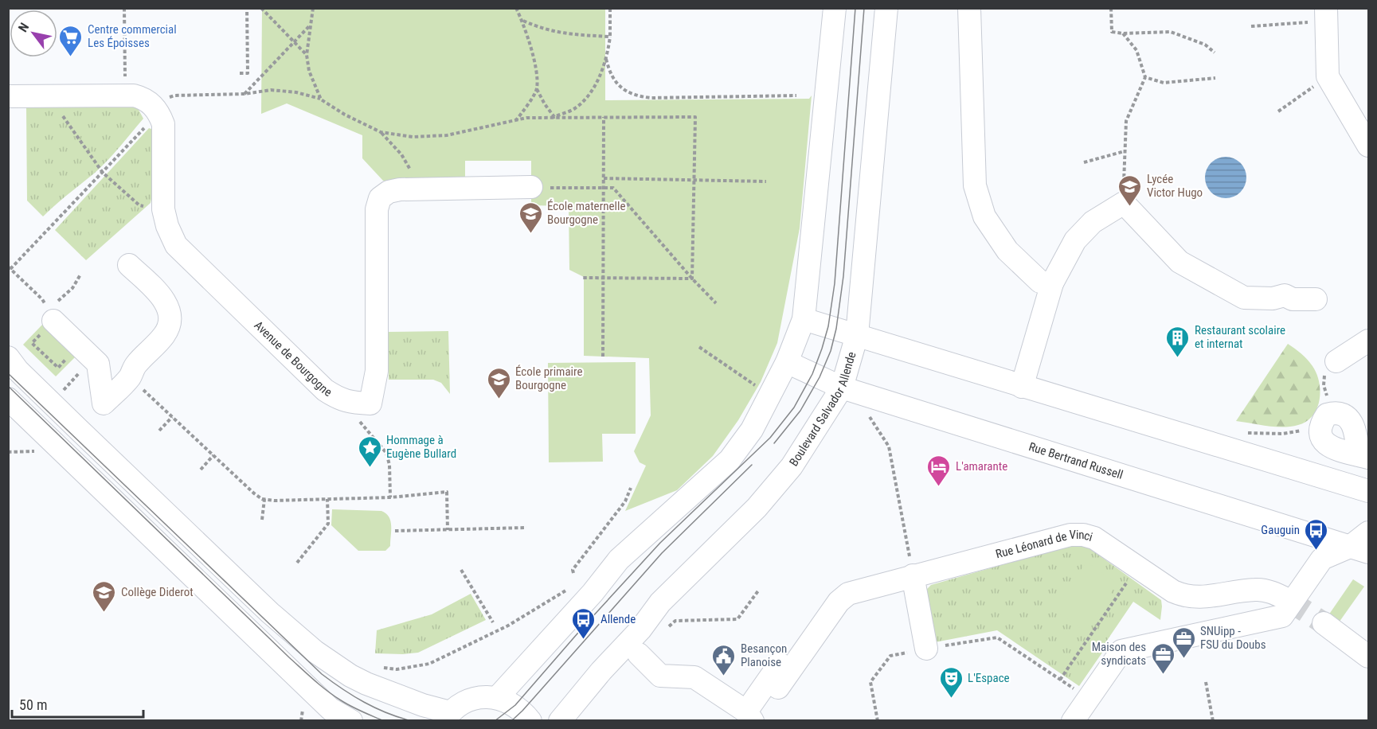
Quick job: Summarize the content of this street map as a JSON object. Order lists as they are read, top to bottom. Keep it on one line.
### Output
{"streets":{"street":["Avenue de Bourgogne","Boulevard Salvador Allende","Rue Bertrand Russell","Rue Léonard de Vinci"]},"crossings":[["Boulevard Salvador Allende","Rue Bertrand Russell"]],"places":{"supermarket":["Centre commercial Les Époisses"],"school or university":["Lycée Victor Hugo","École maternelle Bourgogne","École primaire Bourgogne","Collège Diderot"],"building":["Restaurant scolaire et internat"],"place":["Hommage à Eugène Bullard"],"hotel":["L'amarante"],"bus stop":["Gauguin","Allende"],"office":["SNUipp - FSU du Doubs","Maison des syndicats"],"public building":["Besançon Planoise"],"theatre":["L'Espace"]},"scale_bar":"50 m","north":"top left"}
